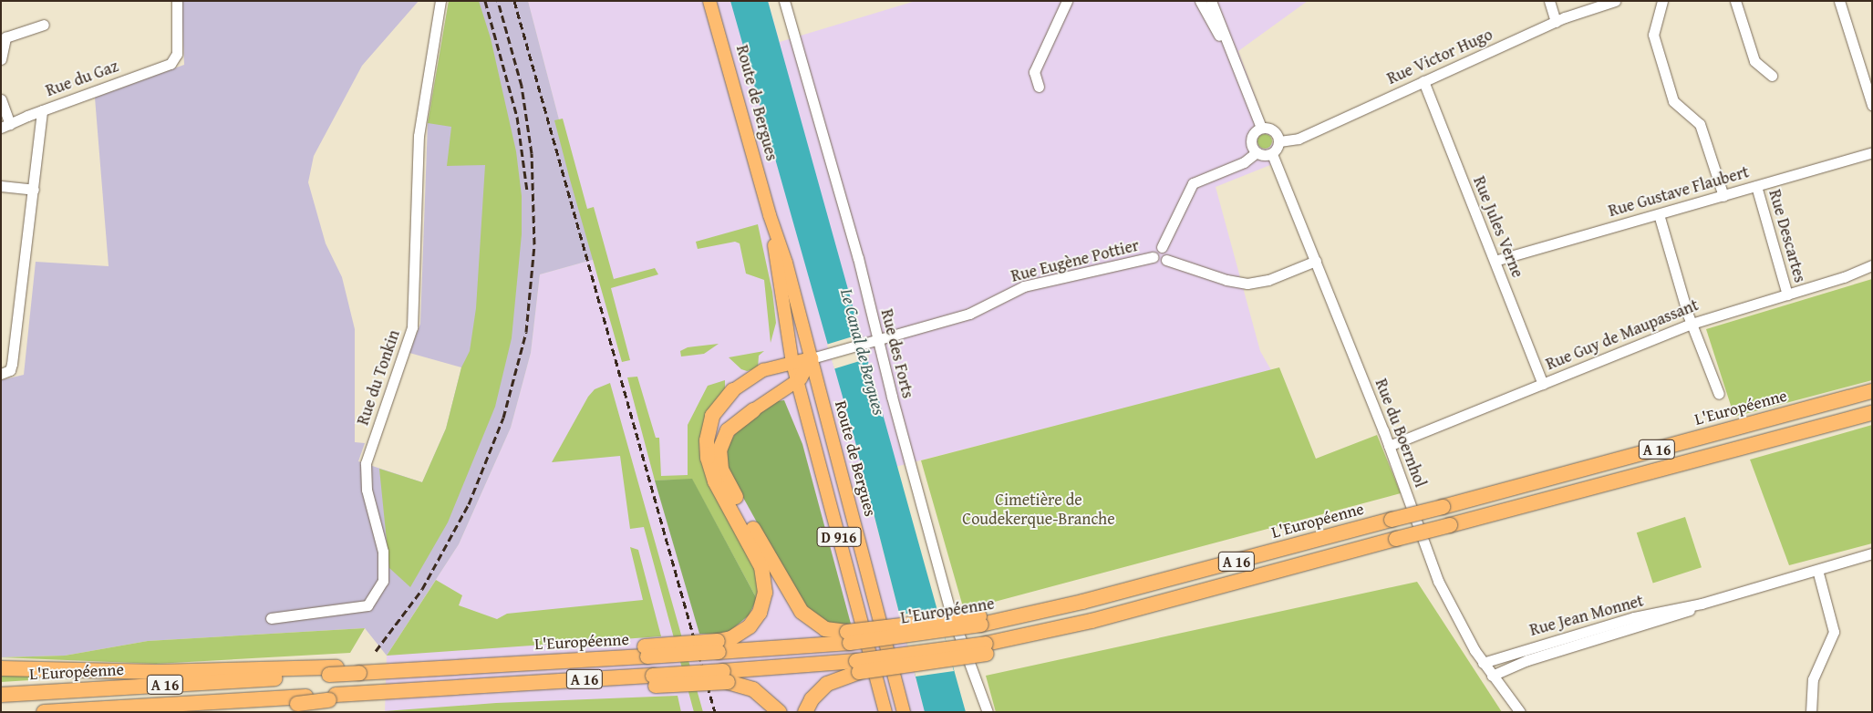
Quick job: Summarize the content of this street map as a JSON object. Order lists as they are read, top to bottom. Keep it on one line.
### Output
{"streets":{"highway":["L'Européenne","A 16"],"main road":["Route de Bergues","D 916"],"street":["Rue Victor Hugo","Rue du Gaz","Rue Gustave Flaubert","Rue Jules Verne","Rue Descartes","Rue Eugène Pottier","Rue Guy de Maupassant","Rue des Forts","Rue du Tonkin","Rue du Boernhol","Rue Jean Monnet"]},"crossings":[["Rue Victor Hugo","Rue Jules Verne"],["Rue Victor Hugo","Rue du Boernhol"],["Route de Bergues","Rue Eugène Pottier"],["Rue Gustave Flaubert","Rue Jules Verne"],["Rue Gustave Flaubert","Rue Descartes"],["Rue Jules Verne","Rue Guy de Maupassant"],["Rue Descartes","Rue Guy de Maupassant"],["Rue Eugène Pottier","Rue des Forts"],["Rue Guy de Maupassant","Rue du Boernhol"],["Rue du Boernhol","Rue Jean Monnet"]],"water":["Le Canal de Bergues"],"parks":["Cimetière de Coudekerque-Branche"]}
